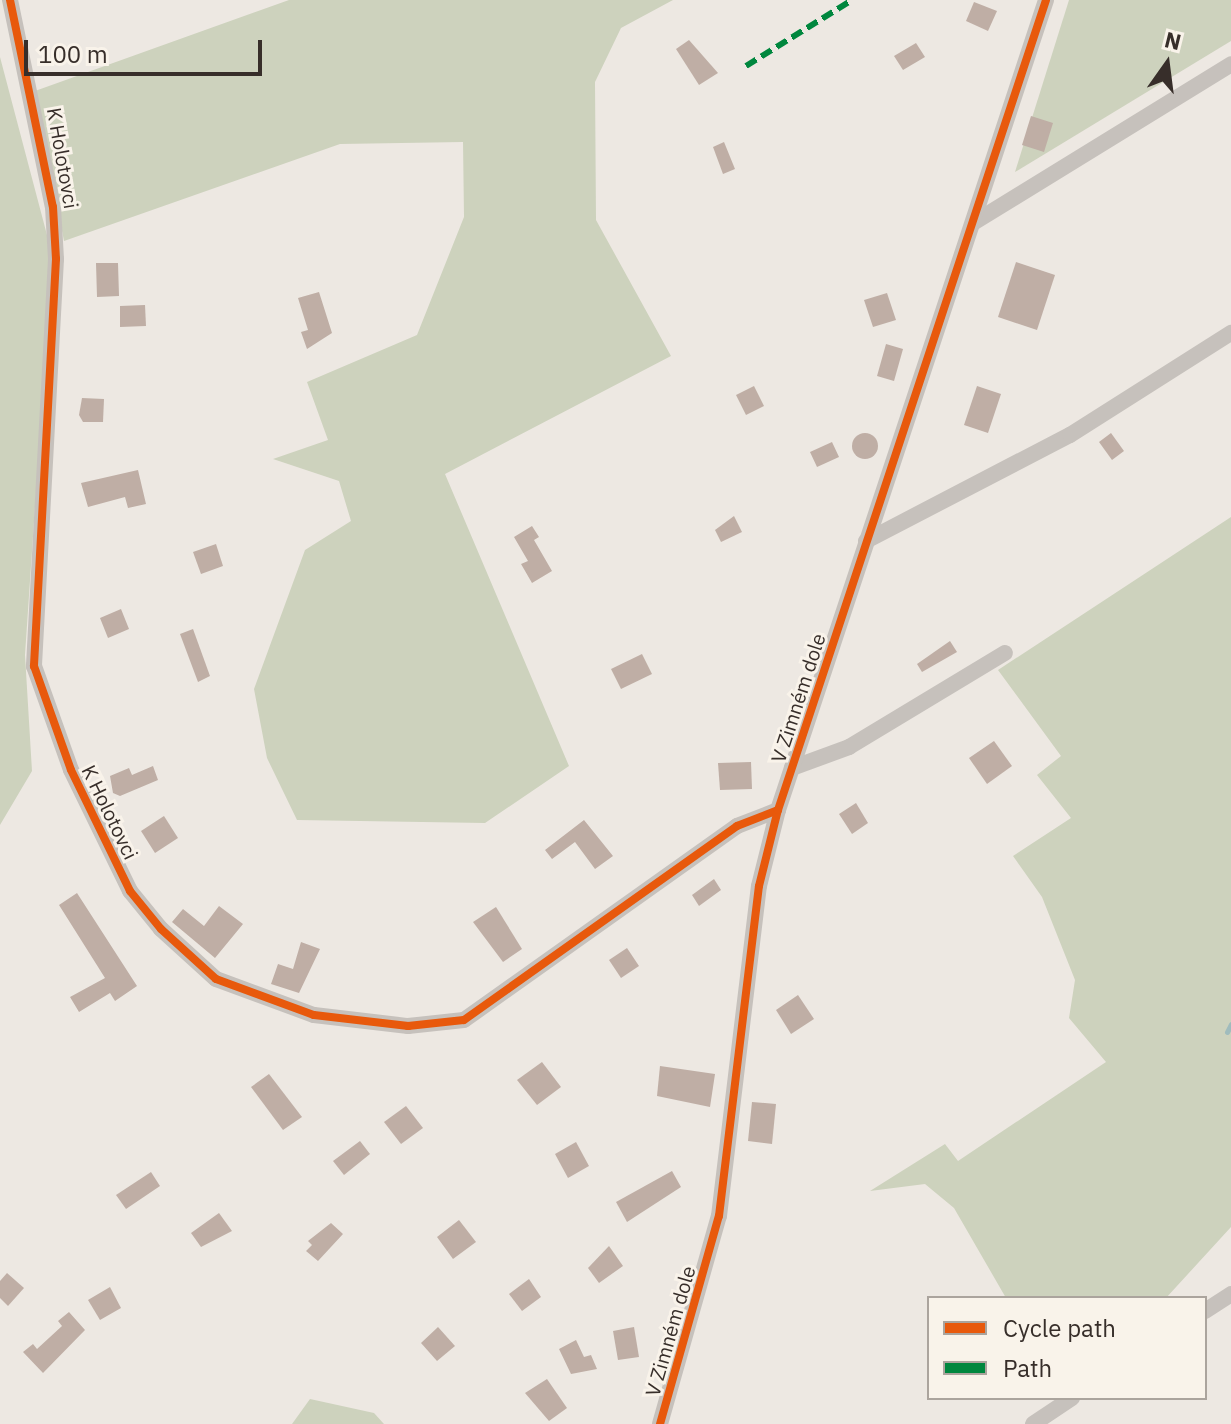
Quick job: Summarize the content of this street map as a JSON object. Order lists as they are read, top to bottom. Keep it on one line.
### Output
{"streets":{"street":["K Holotovci","V Zimném dole"]},"crossings":[["K Holotovci","V Zimném dole"]],"legend":["Cycle path","Path"],"scale_bar":"100 m","north":"top"}
